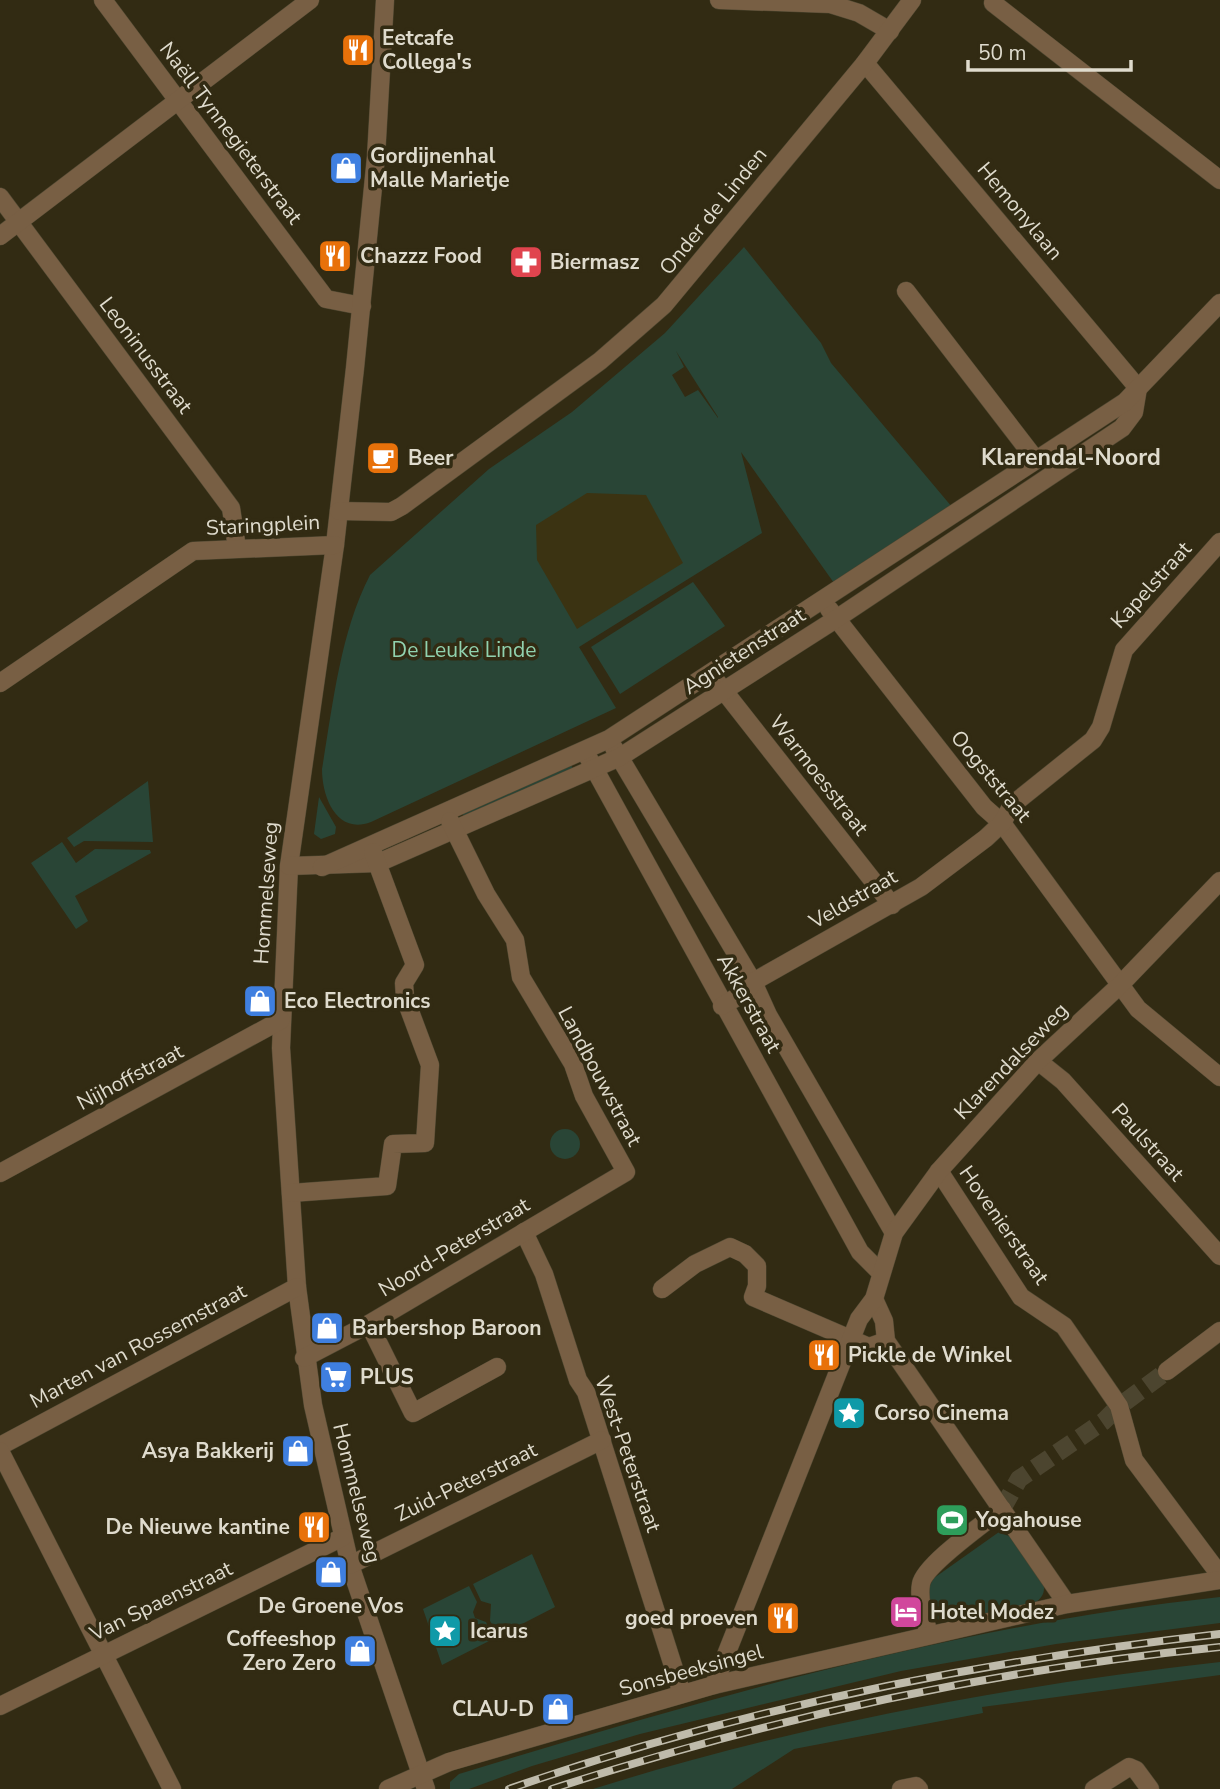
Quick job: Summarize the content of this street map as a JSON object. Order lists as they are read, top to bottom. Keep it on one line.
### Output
{"streets":{"street":["Naëll Tynnegieterstraat","Onder de Linden","Hemonylaan","Leoninusstraat","Staringplein","Kapelstraat","Agnietenstraat","Warmoesstraat","Oogststraat","Hommelseweg","Veldstraat","Akkerstraat","Klarendalseweg","Landbouwstraat","Nijhoffstraat","Paulstraat","Hovenierstraat","Noord-Peterstraat","Marten van Rossemstraat","West-Peterstraat","Zuid-Peterstraat","Van Spaenstraat","Sonsbeeksingel"]},"crossings":[["Naëll Tynnegieterstraat","Hommelseweg"],["Onder de Linden","Hemonylaan"],["Onder de Linden","Hommelseweg"],["Hemonylaan","Agnietenstraat"],["Leoninusstraat","Staringplein"],["Staringplein","Hommelseweg"],["Kapelstraat","Oogststraat"],["Kapelstraat","Veldstraat"],["Agnietenstraat","Warmoesstraat"],["Agnietenstraat","Oogststraat"],["Agnietenstraat","Hommelseweg"],["Agnietenstraat","Akkerstraat"],["Agnietenstraat","Landbouwstraat"],["Warmoesstraat","Veldstraat"],["Oogststraat","Veldstraat"],["Oogststraat","Klarendalseweg"],["Hommelseweg","Nijhoffstraat"],["Hommelseweg","Noord-Peterstraat"],["Hommelseweg","Marten van Rossemstraat"],["Hommelseweg","Zuid-Peterstraat"],["Hommelseweg","Van Spaenstraat"],["Hommelseweg","Sonsbeeksingel"],["Veldstraat","Akkerstraat"],["Akkerstraat","Klarendalseweg"],["Klarendalseweg","Paulstraat"],["Klarendalseweg","Hovenierstraat"],["Klarendalseweg","Sonsbeeksingel"],["Landbouwstraat","Noord-Peterstraat"],["Hovenierstraat","Sonsbeeksingel"],["Noord-Peterstraat","West-Peterstraat"],["West-Peterstraat","Zuid-Peterstraat"],["West-Peterstraat","Sonsbeeksingel"]],"districts":["Klarendal-Noord"],"parks":["De Leuke Linde"],"places":{"restaurant":["Eetcafe Collega's","Chazzz Food","Pickle de Winkel","De Nieuwe kantine","goed proeven"],"shop":["Gordijnenhal Malle Marietje","Eco Electronics","Barbershop Baroon","Asya Bakkerij","De Groene Vos","Coffeeshop Zero Zero","CLAU-D"],"pharmacy":["Biermasz"],"cafe":["Beer"],"supermarket":["PLUS"],"place":["Corso Cinema","Icarus"],"sports":["Yogahouse"],"hotel":["Hotel Modez"]},"scale_bar":"50 m"}
